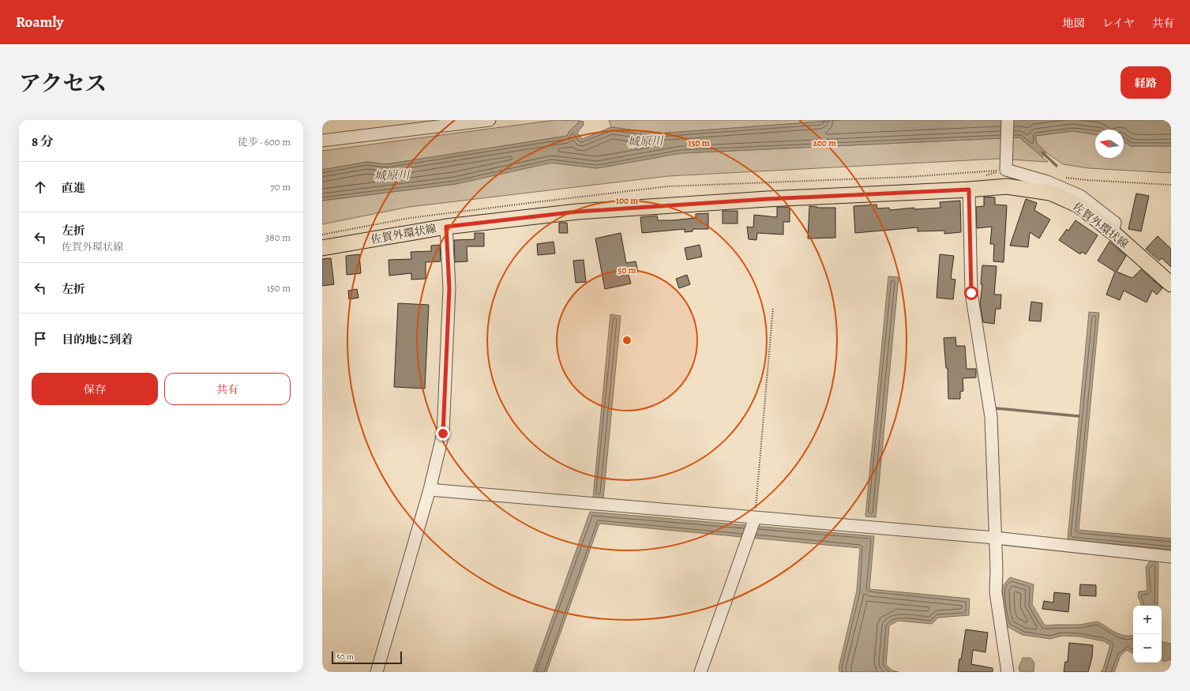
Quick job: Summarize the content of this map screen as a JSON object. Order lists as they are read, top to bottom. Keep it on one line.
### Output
{"streets":{"main road":["佐賀外環状線"]},"water":["城原川"],"scale_bar":"50 m","north":"left","page":{"header":"Roamly","nav":["地図","レイヤ","共有"],"title":"アクセス","buttons":["経路",["保存","共有"]],"heading":["8 分","徒歩 · 600 m"],"list":[["直進","70 m"],["左折","佐賀外環状線","380 m"],["左折","150 m"],"目的地に到着"],"map_buttons":["+","−"],"scale":"50 m"},"rings":["200 m","150 m","100 m","50 m"]}
